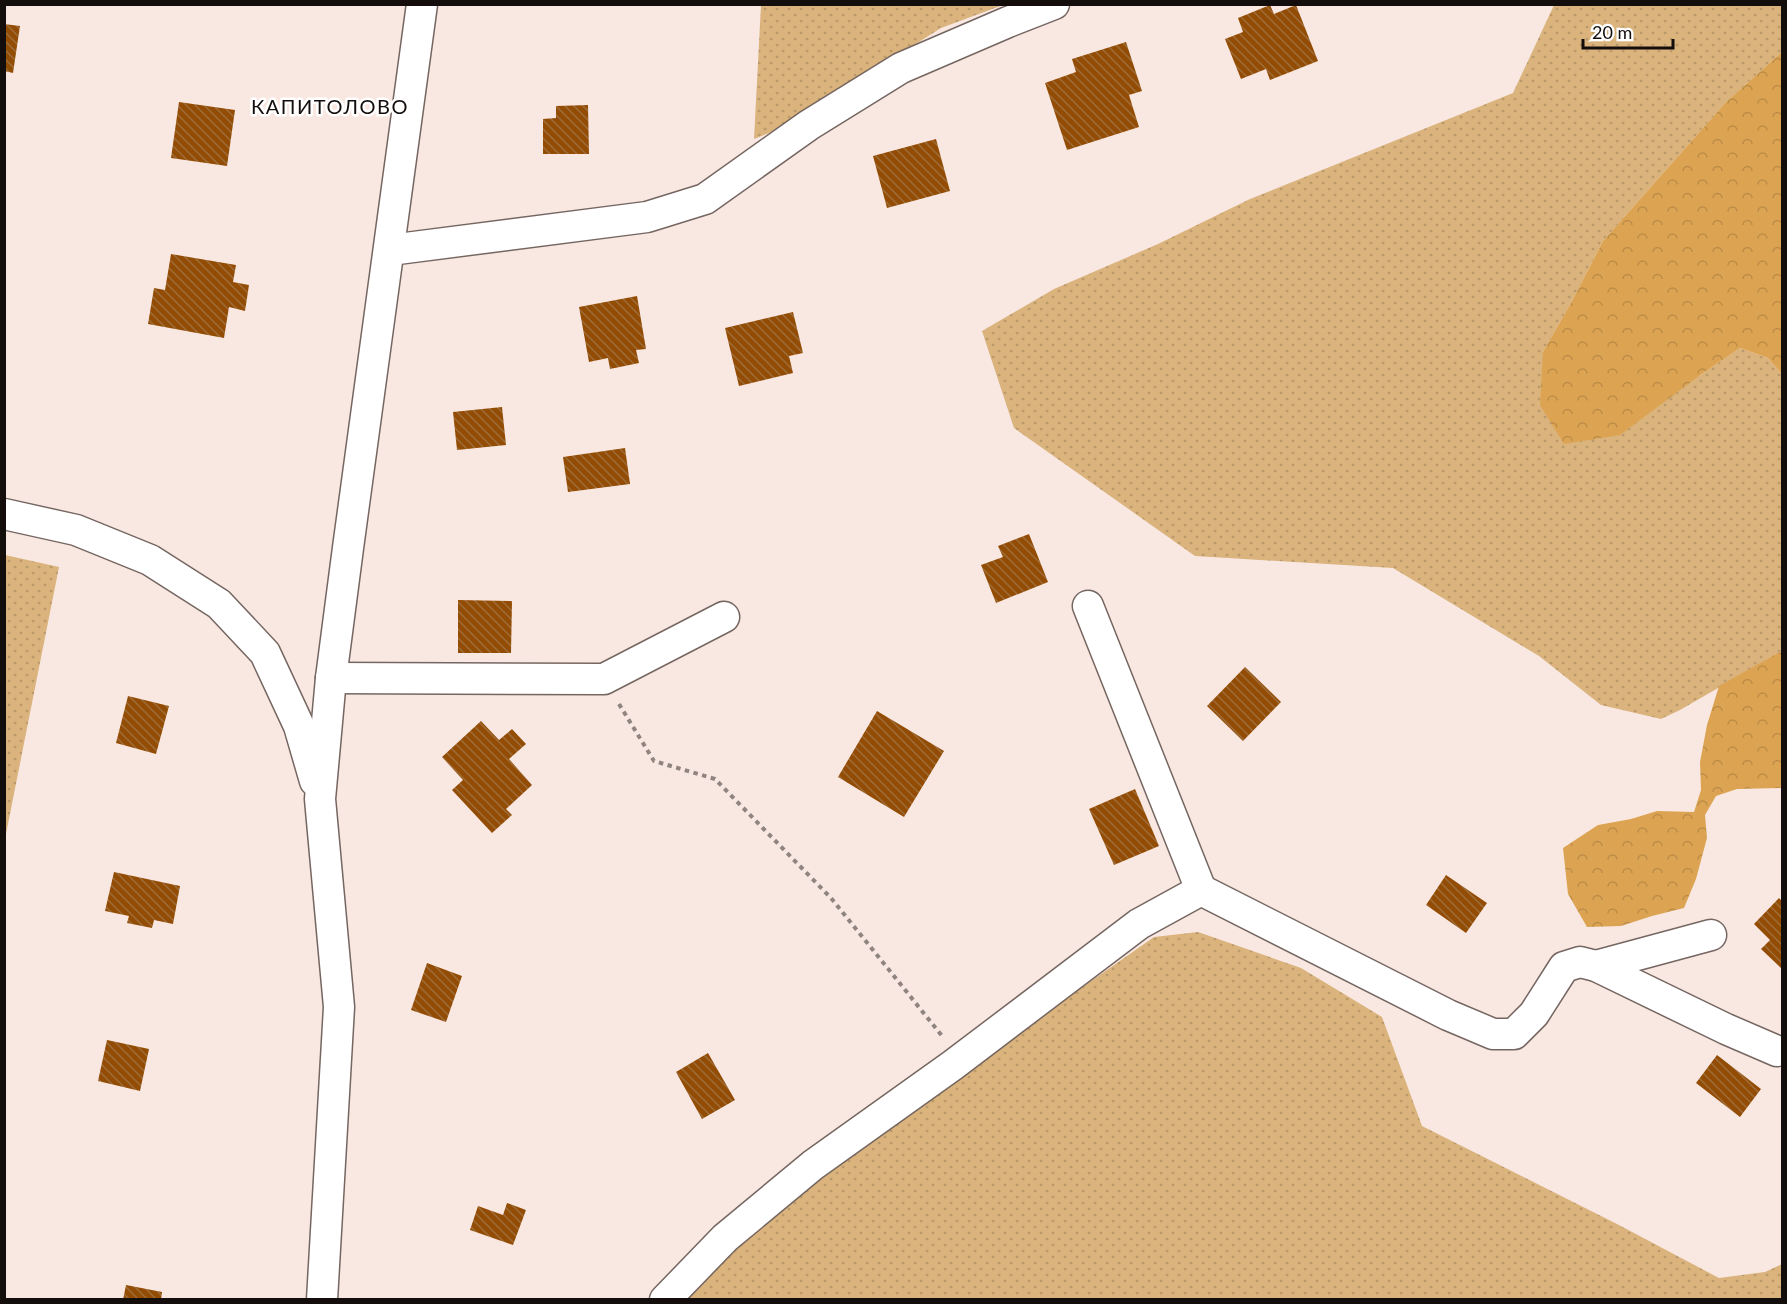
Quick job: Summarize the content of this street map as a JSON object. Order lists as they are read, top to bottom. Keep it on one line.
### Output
{"districts":["КАПИТОЛОВО"],"scale_bar":"20 m"}
